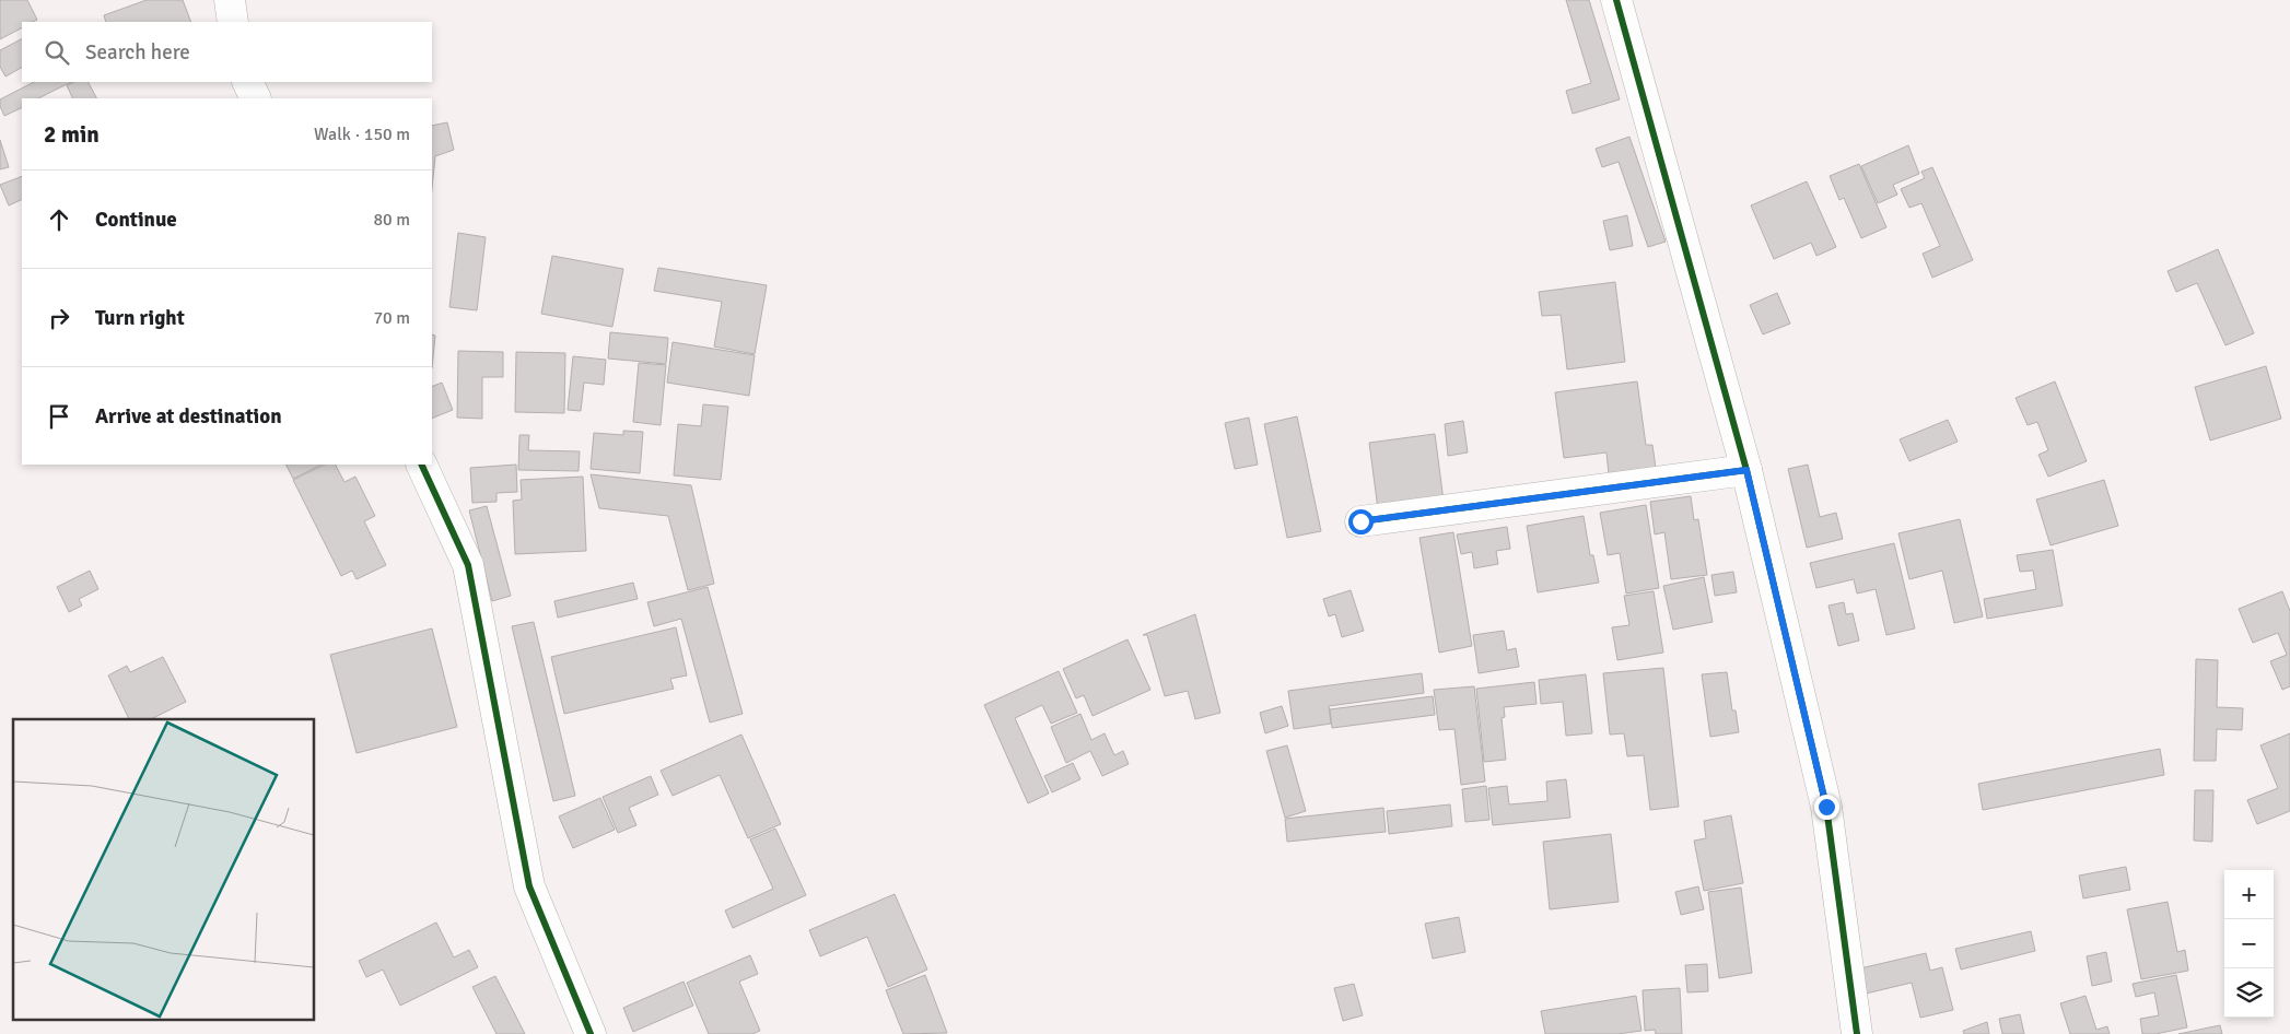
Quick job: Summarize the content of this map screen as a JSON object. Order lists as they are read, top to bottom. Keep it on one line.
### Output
{"page":{"search":"Search here","heading":["2 min","Walk · 150 m"],"list":[["Continue","80 m"],["Turn right","70 m"],"Arrive at destination"],"map_buttons":["+","−"]}}
